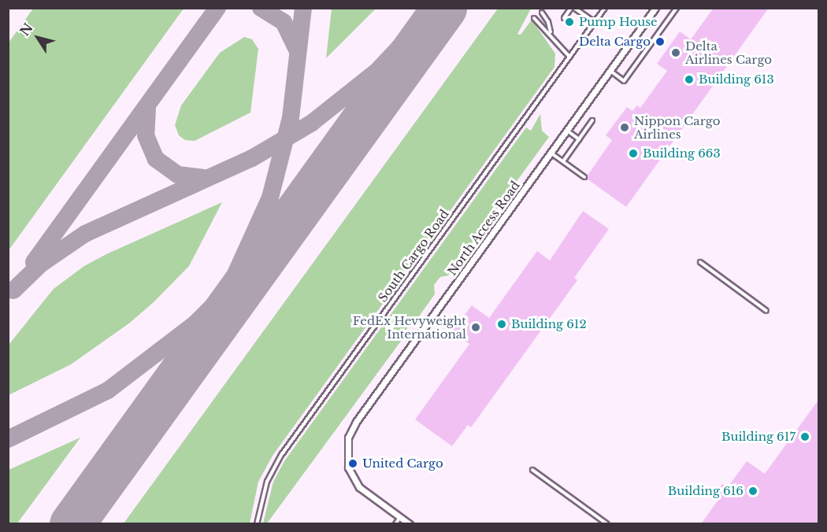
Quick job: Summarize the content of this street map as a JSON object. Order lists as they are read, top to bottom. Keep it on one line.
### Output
{"streets":{"street":["North Access Road"],"lane":["South Cargo Road"]},"places":["Pump House","Delta Cargo","Delta Airlines Cargo","Building 613","Nippon Cargo Airlines","Building 663","Building 612","FedEx Hevyweight International","Building 617","United Cargo","Building 616"],"north":"top left"}
